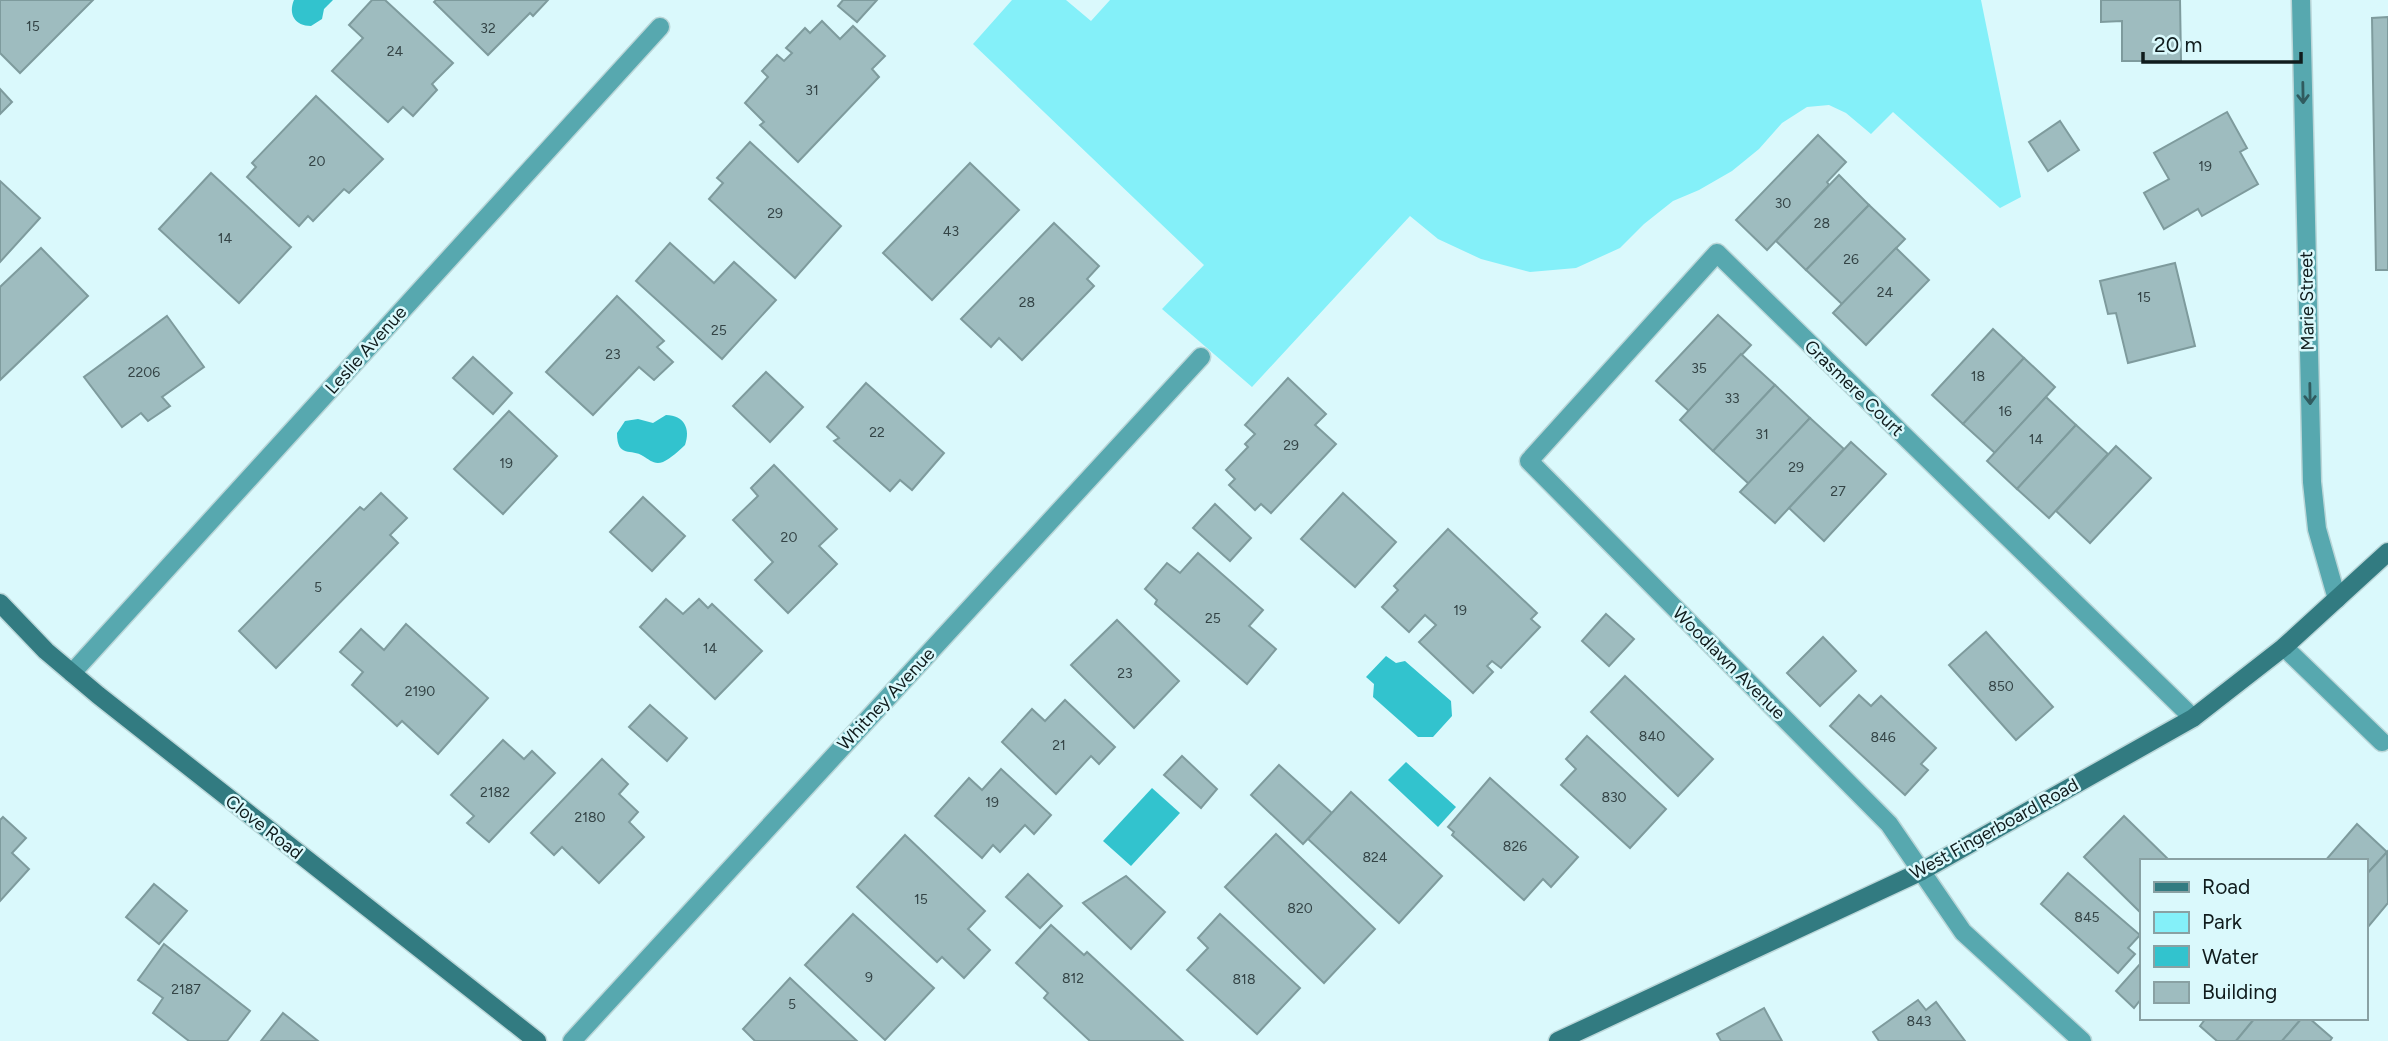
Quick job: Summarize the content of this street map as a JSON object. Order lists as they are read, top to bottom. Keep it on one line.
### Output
{"streets":{"street":["Marie Street","Leslie Avenue","Grasmere Court","Woodlawn Avenue","Whitney Avenue","Clove Road","West Fingerboard Road"]},"crossings":[["Marie Street","West Fingerboard Road"],["Leslie Avenue","Clove Road"],["Grasmere Court","Woodlawn Avenue"],["Grasmere Court","West Fingerboard Road"],["Woodlawn Avenue","West Fingerboard Road"]],"one_way":["Marie Street"],"house_numbers":["15","32","24","31","20","19","30","29","28","43","14","26","24","15","28","25","23","35","2206","18","33","16","22","31","14","29","19","29","27","20","5","19","25","14","23","850","2190","840","846","21","2182","830","19","2180","826","824","15","820","845","9","812","818","2187","5","843"],"legend":["Road","Park","Water","Building"],"scale_bar":"20 m"}
